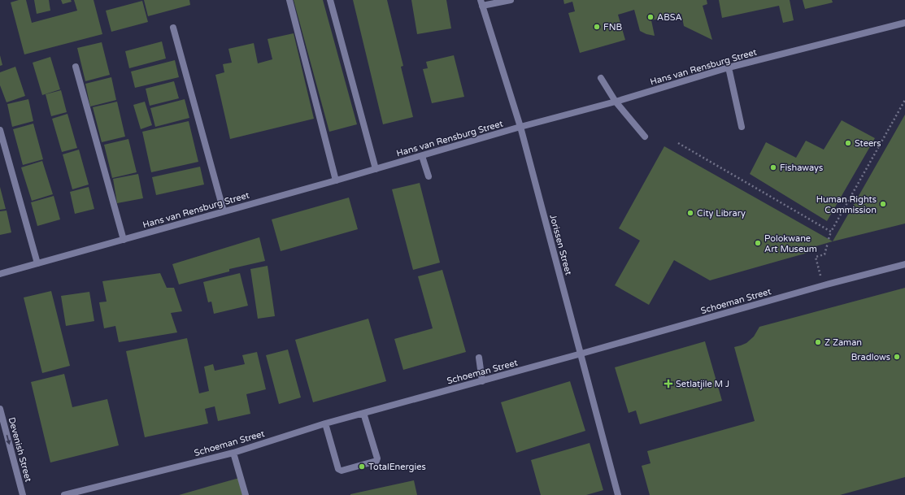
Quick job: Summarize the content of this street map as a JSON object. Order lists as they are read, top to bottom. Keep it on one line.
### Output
{"streets":{"street":["Hans van Rensburg Street","Jorissen Street","Schoeman Street","Devenish Street"]},"crossings":[["Hans van Rensburg Street","Jorissen Street"],["Jorissen Street","Schoeman Street"]],"one_way":["Devenish Street"],"places":{"other":["ABSA","FNB","Steers","Fishaways","Human Rights Commission","City Library","Polokwane Art Museum","Z Zaman","Bradlows","TotalEnergies"],"health":["Setlatjile M J"]}}
